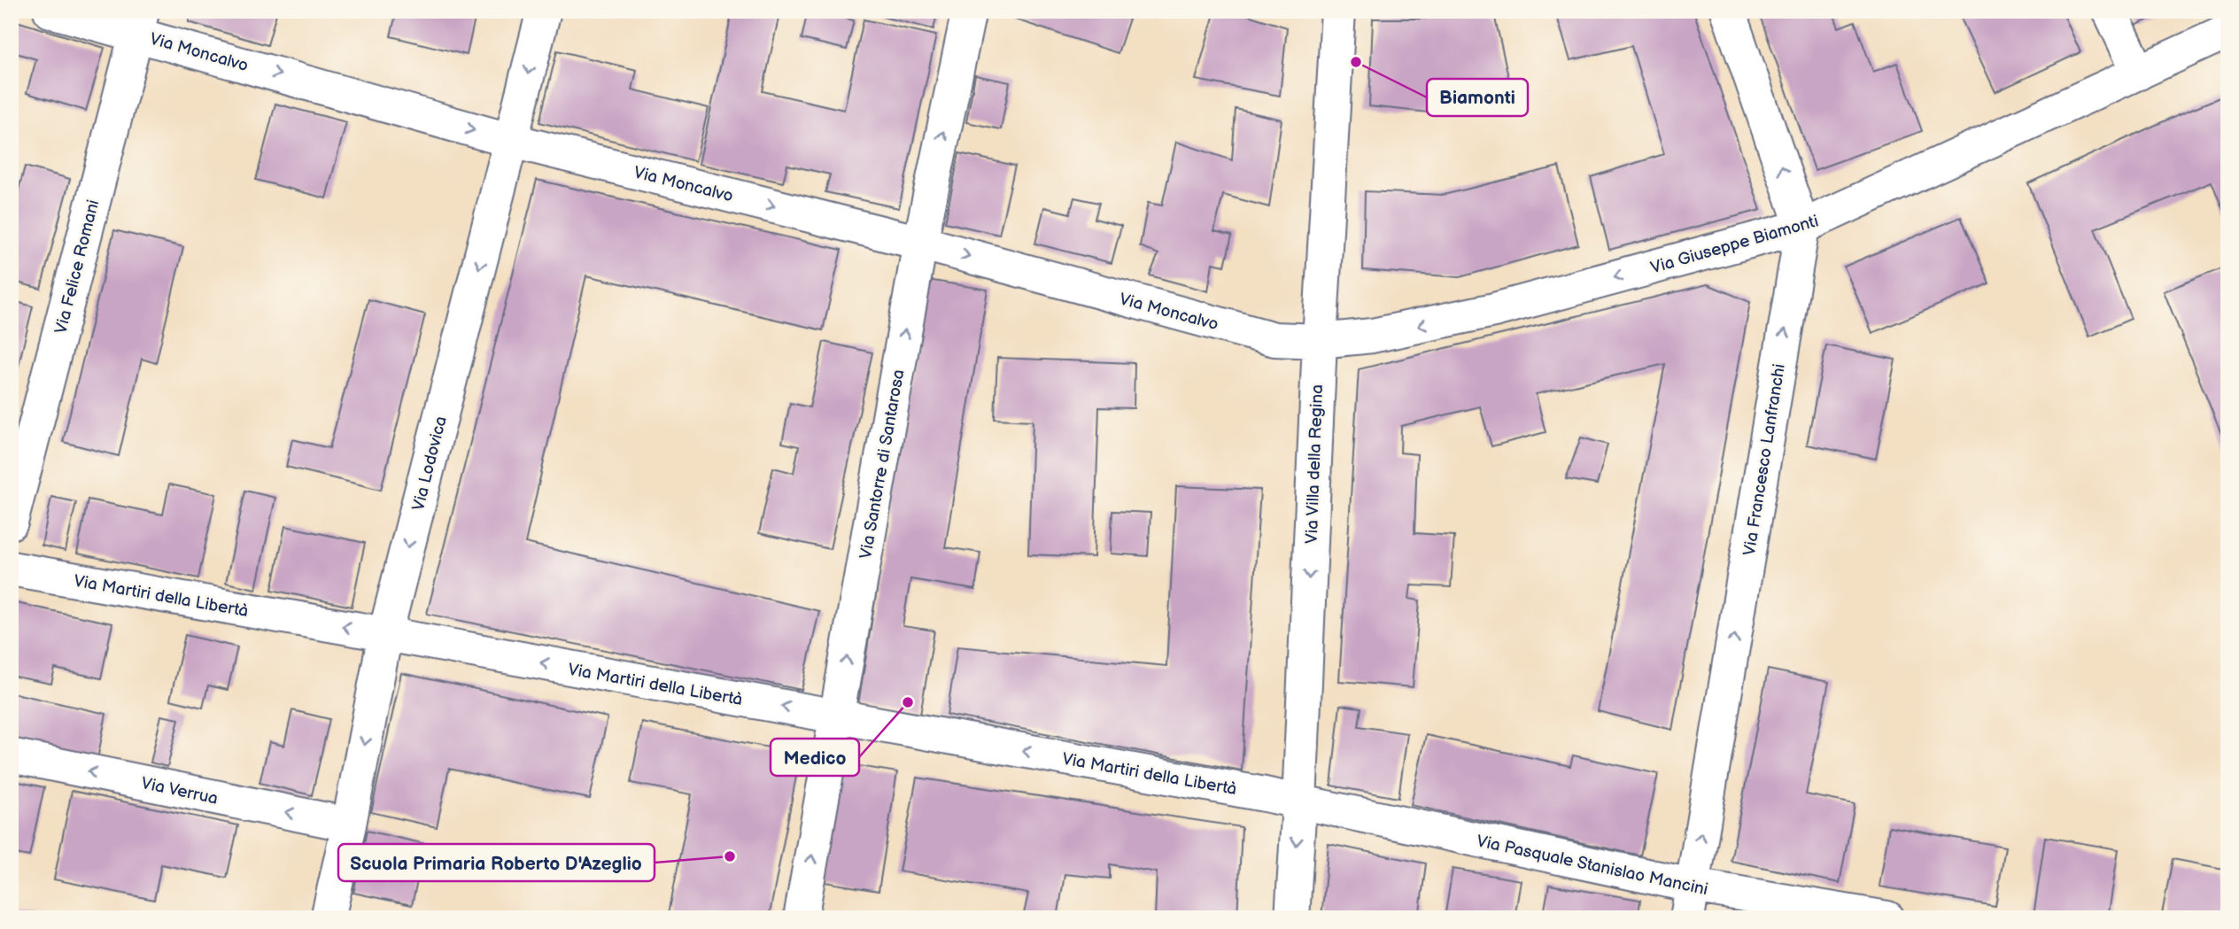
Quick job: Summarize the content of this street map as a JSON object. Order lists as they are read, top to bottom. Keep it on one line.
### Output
{"streets":{"street":["Via Moncalvo","Via Giuseppe Biamonti","Via Felice Romani","Via Francesco Lanfranchi","Via Lodovica","Via Santorre di Santarosa","Via Villa della Regina","Via Martiri della Libertà","Via Verrua","Via Pasquale Stanislao Mancini"]},"crossings":[["Via Moncalvo","Via Giuseppe Biamonti"],["Via Moncalvo","Via Felice Romani"],["Via Moncalvo","Via Lodovica"],["Via Moncalvo","Via Santorre di Santarosa"],["Via Moncalvo","Via Villa della Regina"],["Via Giuseppe Biamonti","Via Francesco Lanfranchi"],["Via Giuseppe Biamonti","Via Villa della Regina"],["Via Francesco Lanfranchi","Via Pasquale Stanislao Mancini"],["Via Lodovica","Via Martiri della Libertà"],["Via Lodovica","Via Verrua"],["Via Santorre di Santarosa","Via Martiri della Libertà"],["Via Villa della Regina","Via Martiri della Libertà"],["Via Villa della Regina","Via Pasquale Stanislao Mancini"],["Via Martiri della Libertà","Via Pasquale Stanislao Mancini"]],"one_way":["Via Moncalvo","Via Giuseppe Biamonti","Via Francesco Lanfranchi","Via Lodovica","Via Santorre di Santarosa","Via Villa della Regina","Via Martiri della Libertà","Via Verrua"],"places":["Biamonti","Medico","Scuola Primaria Roberto D'Azeglio"]}
